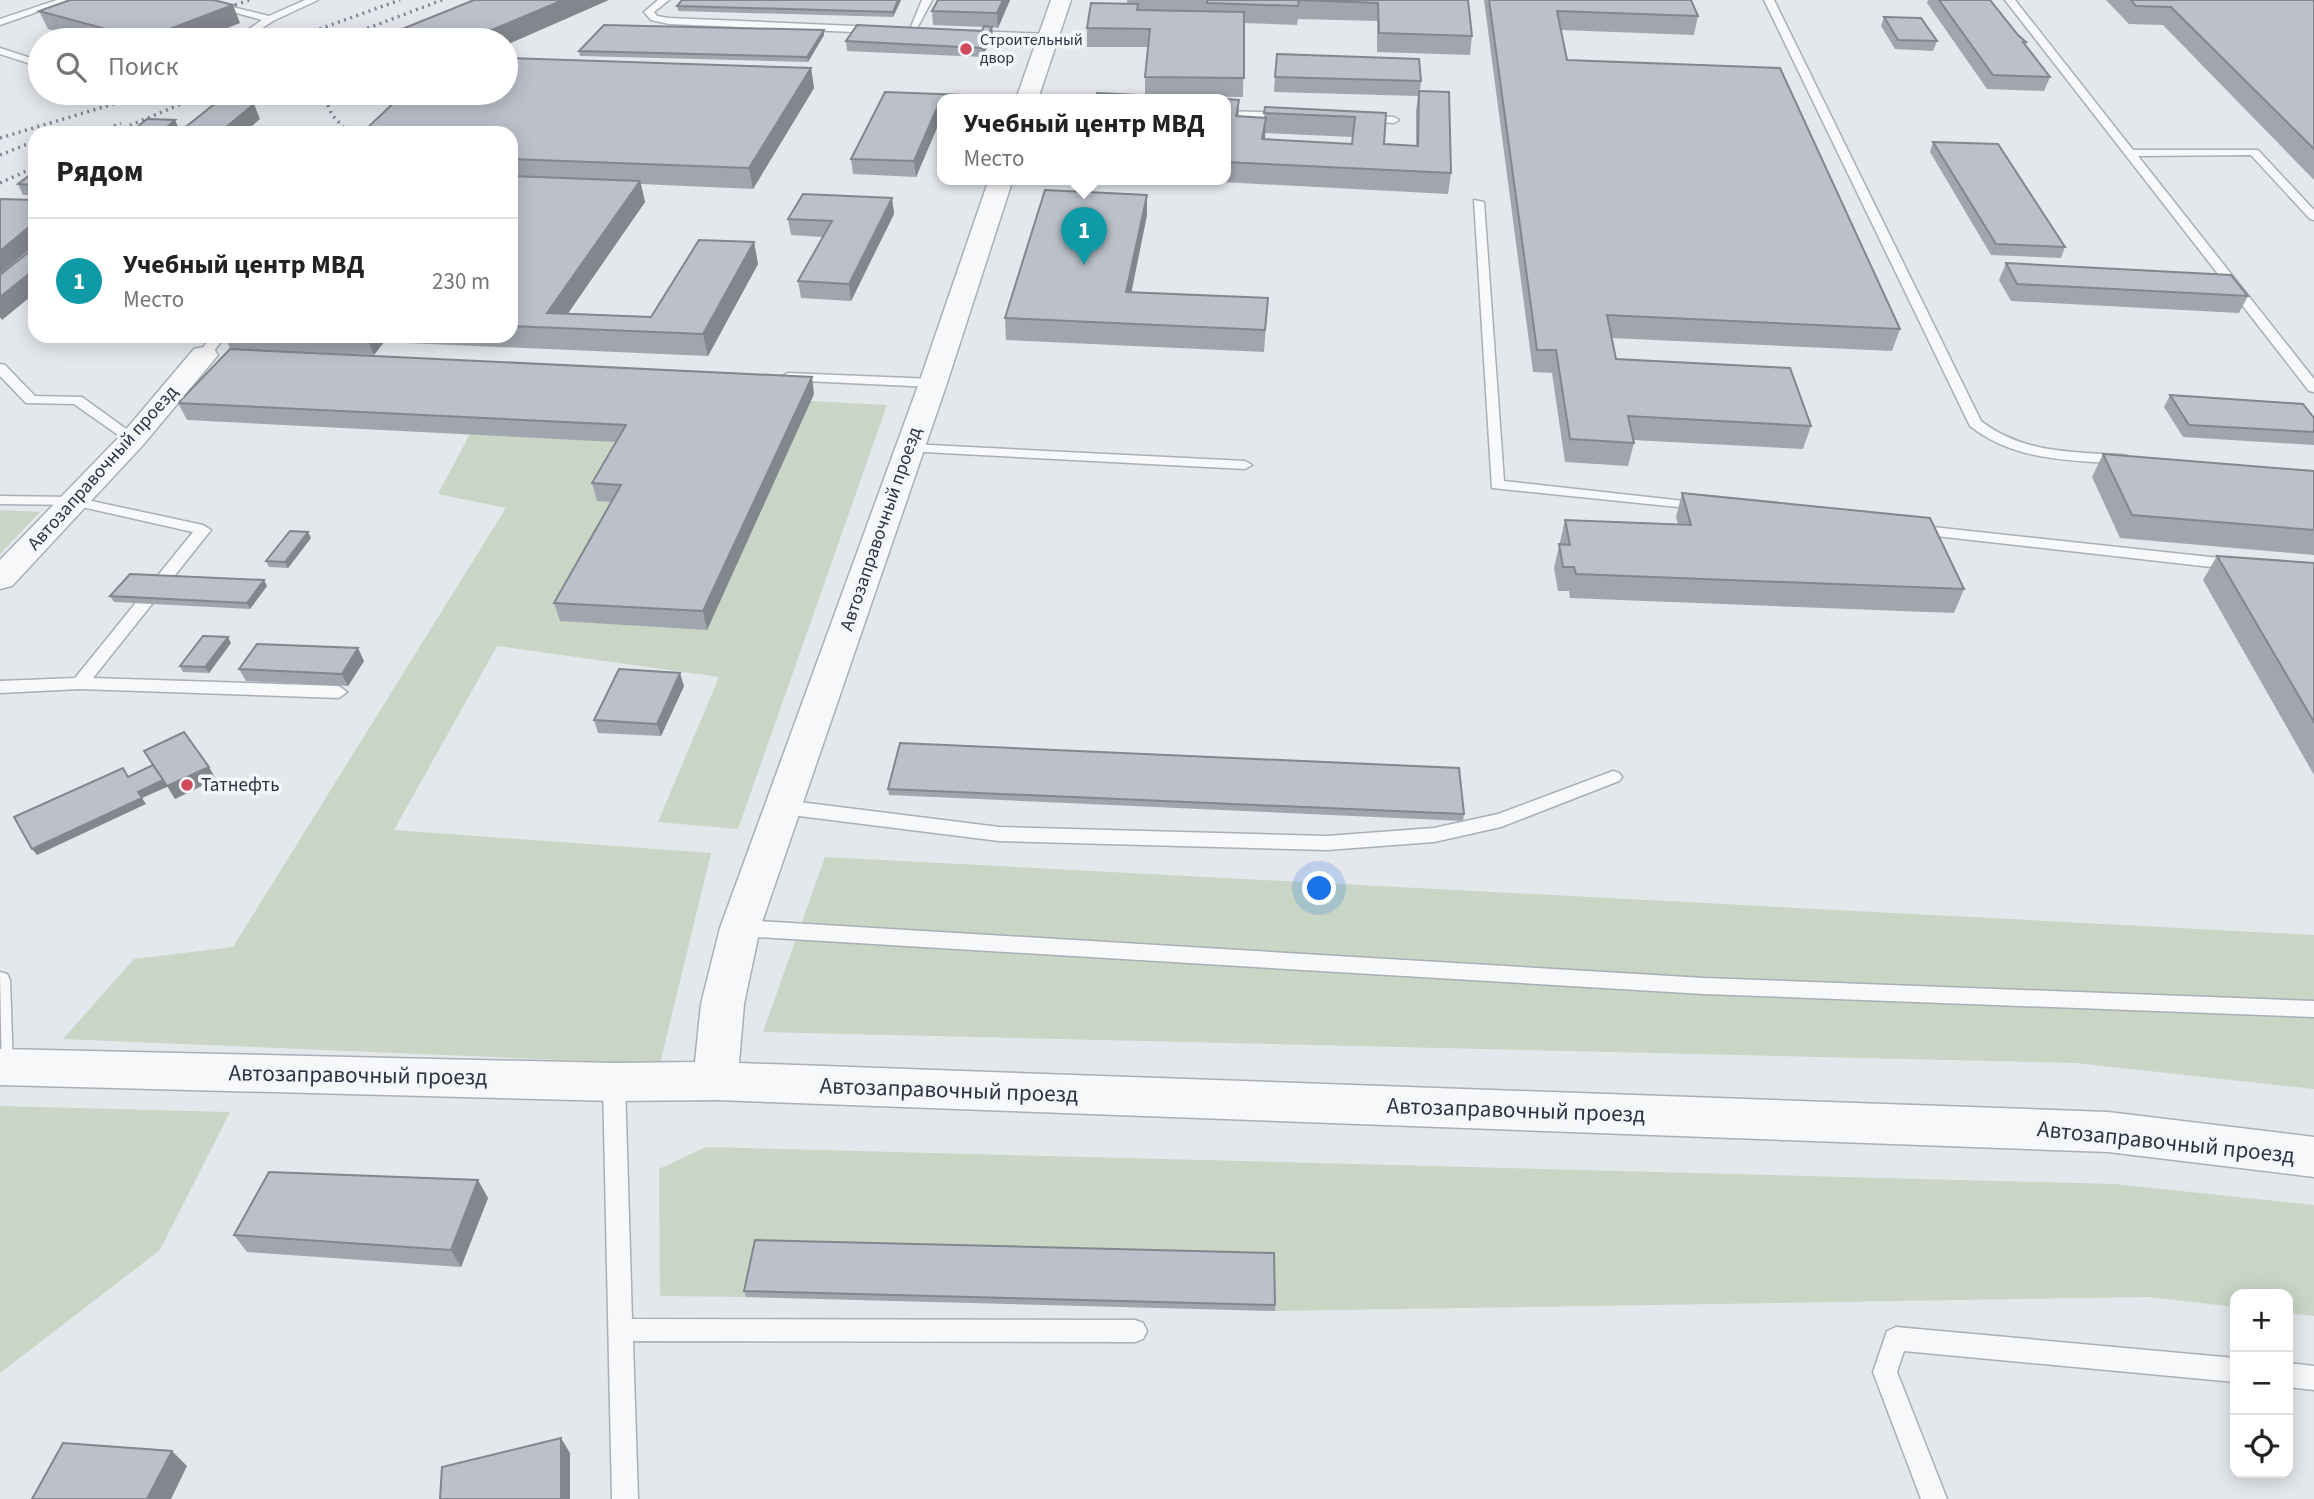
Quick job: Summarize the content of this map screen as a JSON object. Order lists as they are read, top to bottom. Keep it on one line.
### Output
{"streets":{"street":["Автозаправочный проезд"]},"places":["Строительный двор","Татнефть"],"page":{"search":"Поиск","popup":["Учебный центр МВД","Место"],"heading":"Рядом","pins":"1","list":[{"mark":"1","name":"Учебный центр МВД","note":"Место","value":"230 m"}],"map_buttons":["+","−"]}}
